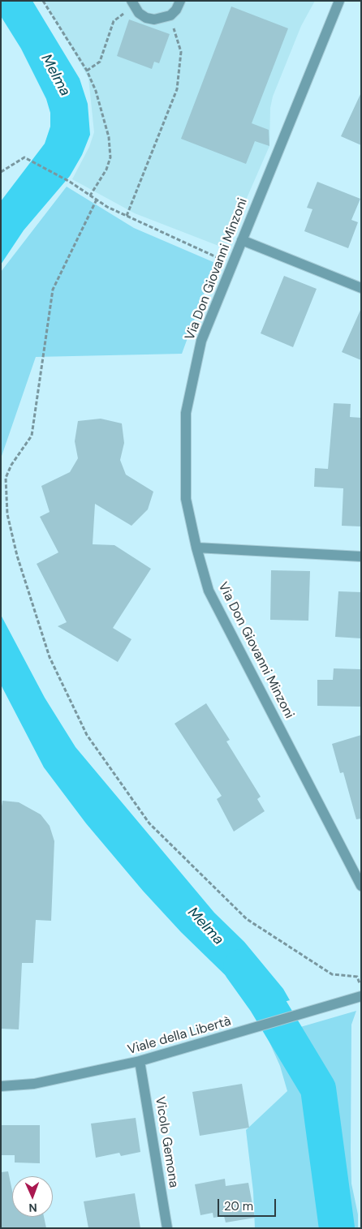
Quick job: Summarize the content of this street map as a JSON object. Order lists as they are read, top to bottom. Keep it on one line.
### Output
{"streets":{"street":["Via Don Giovanni Minzoni","Viale della Libertà","Vicolo Gemona"]},"crossings":[["Viale della Libertà","Vicolo Gemona"]],"water":["Melma"],"scale_bar":"20 m","north":"bottom"}
